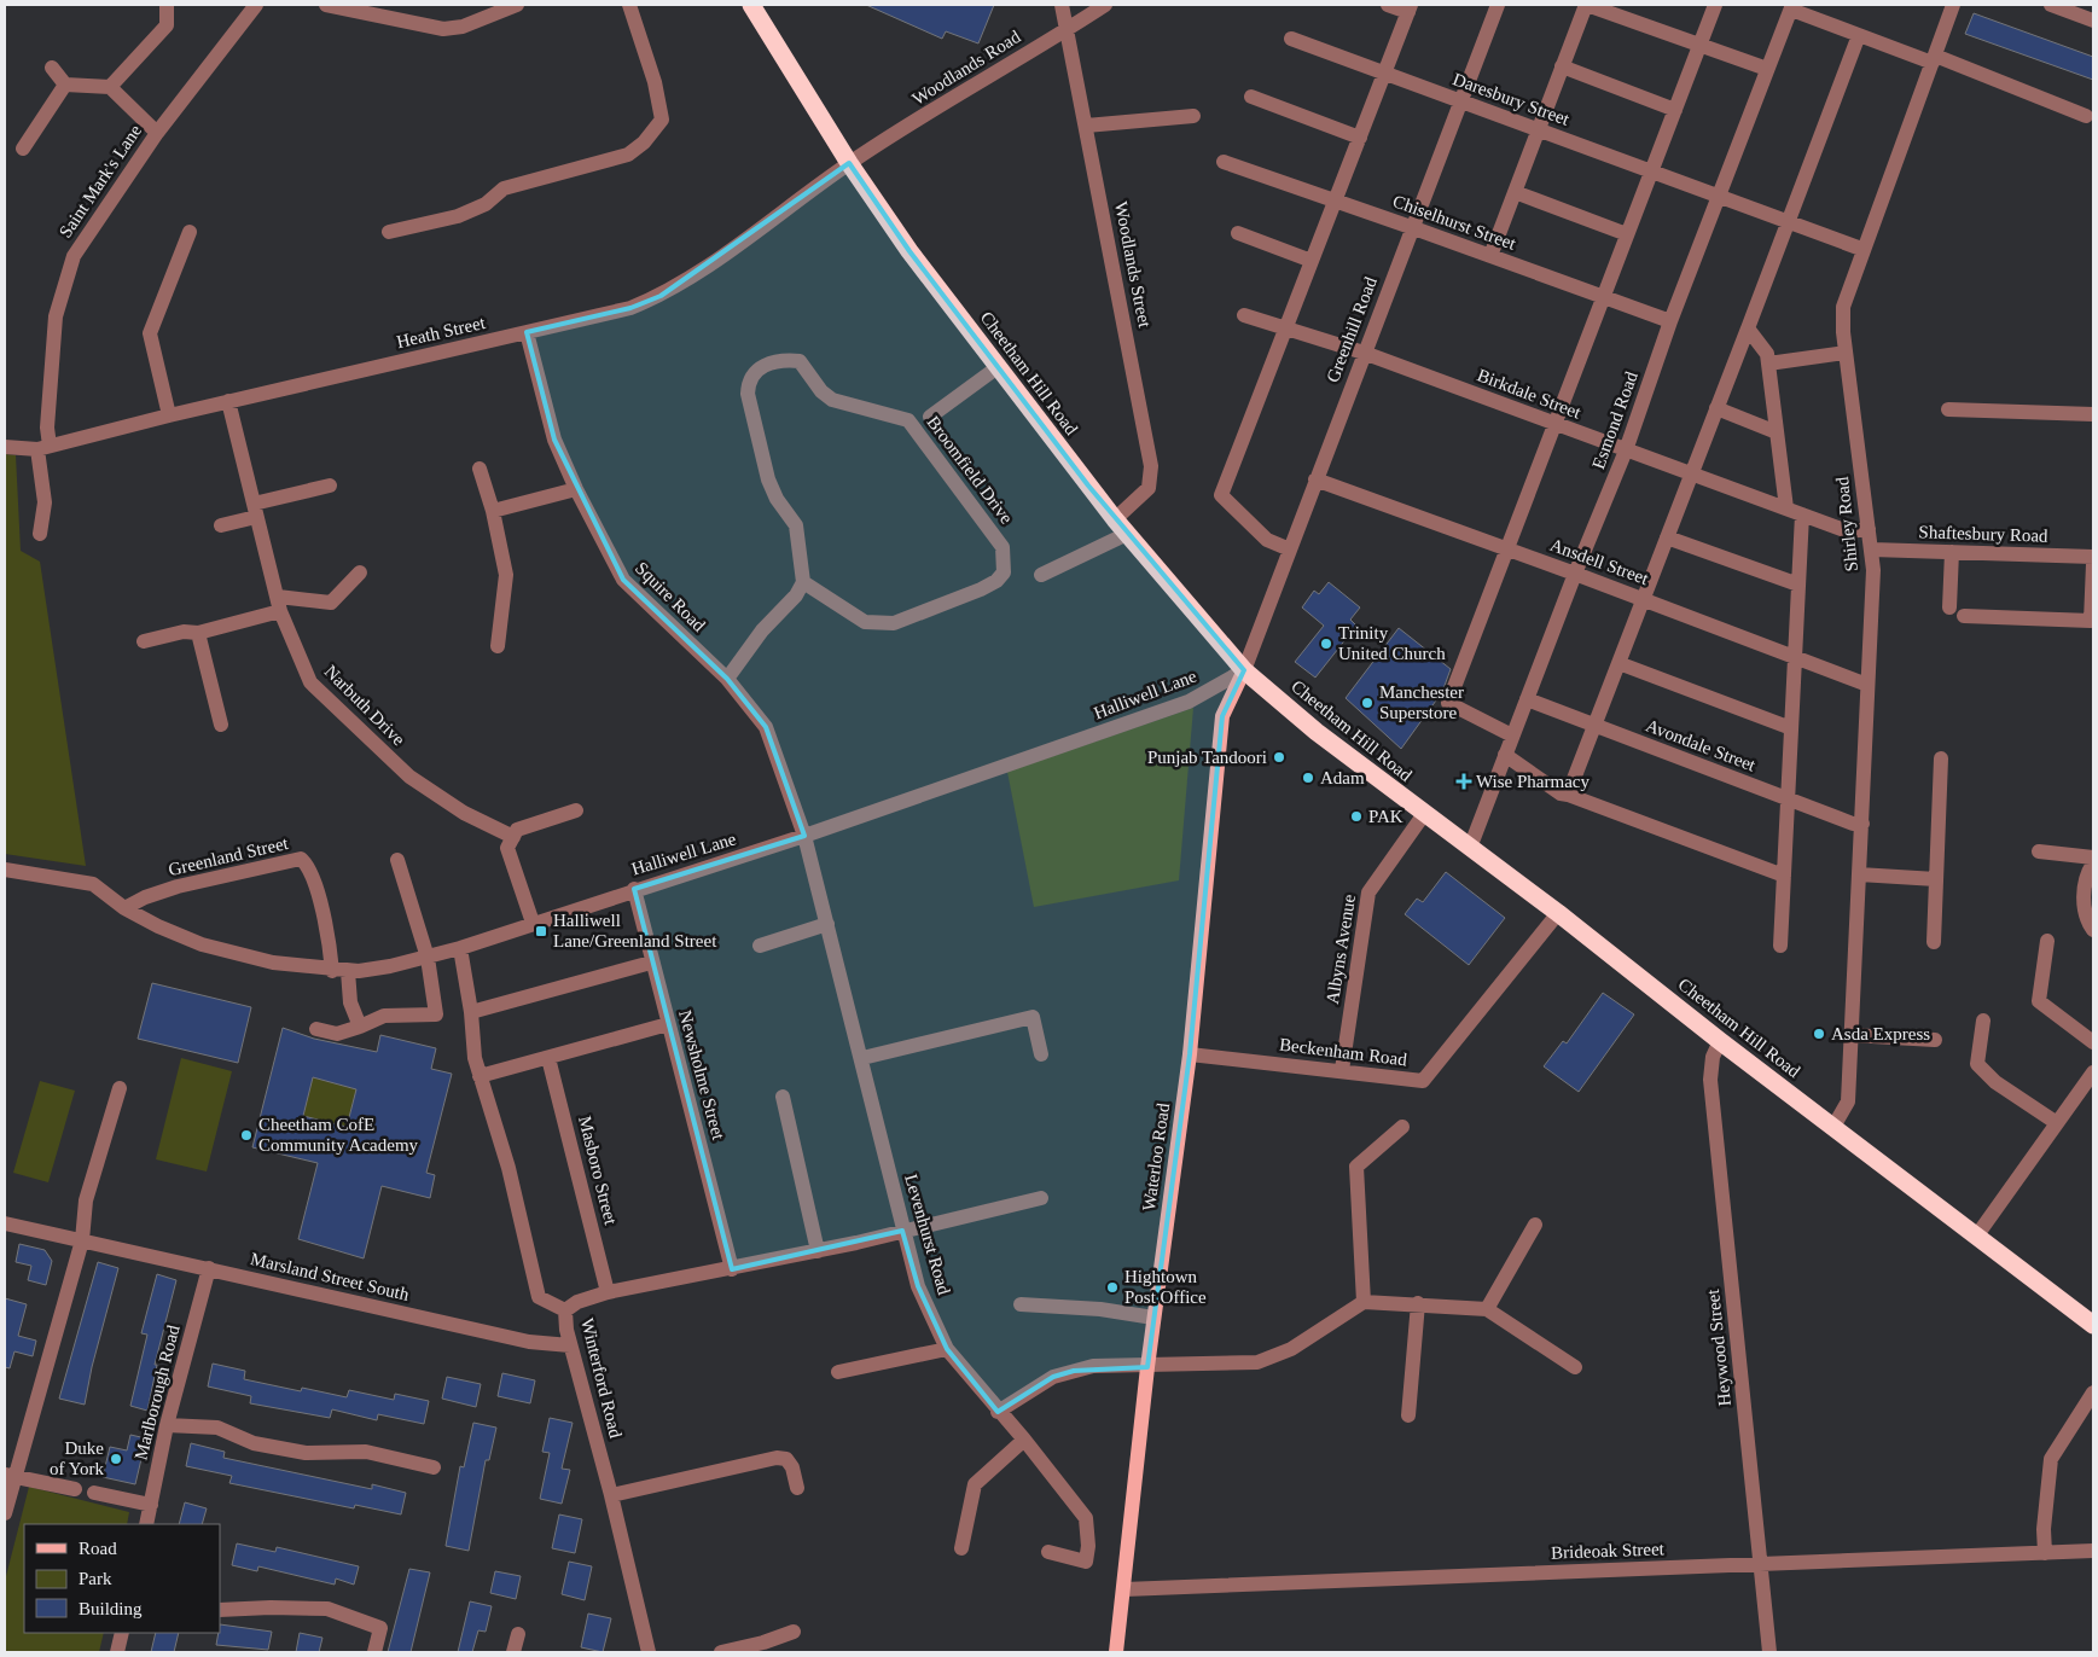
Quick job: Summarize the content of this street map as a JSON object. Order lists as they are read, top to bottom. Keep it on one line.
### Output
{"streets":{"highway":["Cheetham Hill Road"],"main road":["Waterloo Road"],"street":["Woodlands Road","Daresbury Street","Saint Mark's Lane","Chiselhurst Street","Woodlands Street","Greenhill Road","Heath Street","Birkdale Street","Esmond Road","Broomfield Drive","Shirley Road","Shaftesbury Road","Ansdell Street","Squire Road","Halliwell Lane","Narbuth Drive","Avondale Street","Greenland Street","Albyns Avenue","Beckenham Road","Newsholme Street","Masboro Street","Levenhurst Road","Marsland Street South","Heywood Street","Winterford Road","Marlborough Road","Brideoak Street"]},"crossings":[["Woodlands Road","Woodlands Street"],["Woodlands Road","Heath Street"],["Woodlands Road","Cheetham Hill Road"],["Daresbury Street","Greenhill Road"],["Daresbury Street","Esmond Road"],["Daresbury Street","Shirley Road"],["Saint Mark's Lane","Heath Street"],["Chiselhurst Street","Greenhill Road"],["Chiselhurst Street","Esmond Road"],["Woodlands Street","Cheetham Hill Road"],["Greenhill Road","Cheetham Hill Road"],["Greenhill Road","Birkdale Street"],["Greenhill Road","Ansdell Street"],["Greenhill Road","Halliwell Lane"],["Greenhill Road","Waterloo Road"],["Heath Street","Cheetham Hill Road"],["Heath Street","Squire Road"],["Heath Street","Narbuth Drive"],["Cheetham Hill Road","Esmond Road"],["Cheetham Hill Road","Shirley Road"],["Cheetham Hill Road","Halliwell Lane"],["Cheetham Hill Road","Albyns Avenue"],["Cheetham Hill Road","Beckenham Road"],["Cheetham Hill Road","Waterloo Road"],["Cheetham Hill Road","Heywood Street"],["Birkdale Street","Esmond Road"],["Birkdale Street","Shirley Road"],["Esmond Road","Ansdell Street"],["Esmond Road","Avondale Street"],["Shirley Road","Shaftesbury Road"],["Shirley Road","Ansdell Street"],["Shirley Road","Avondale Street"],["Squire Road","Halliwell Lane"],["Squire Road","Levenhurst Road"],["Halliwell Lane","Greenland Street"],["Halliwell Lane","Newsholme Street"],["Halliwell Lane","Waterloo Road"],["Halliwell Lane","Levenhurst Road"],["Albyns Avenue","Beckenham Road"],["Beckenham Road","Waterloo Road"],["Newsholme Street","Winterford Road"],["Waterloo Road","Brideoak Street"],["Masboro Street","Winterford Road"],["Levenhurst Road","Winterford Road"],["Marsland Street South","Winterford Road"],["Marsland Street South","Marlborough Road"],["Heywood Street","Brideoak Street"]],"places":{"other":["Trinity United Church","Manchester Superstore","Punjab Tandoori","Adam","PAK","Asda Express","Cheetham CofE Community Academy","Hightown Post Office","Duke of York"],"health":["Wise Pharmacy"],"transit":["Halliwell Lane/Greenland Street"]},"legend":["Road","Park","Building"]}
